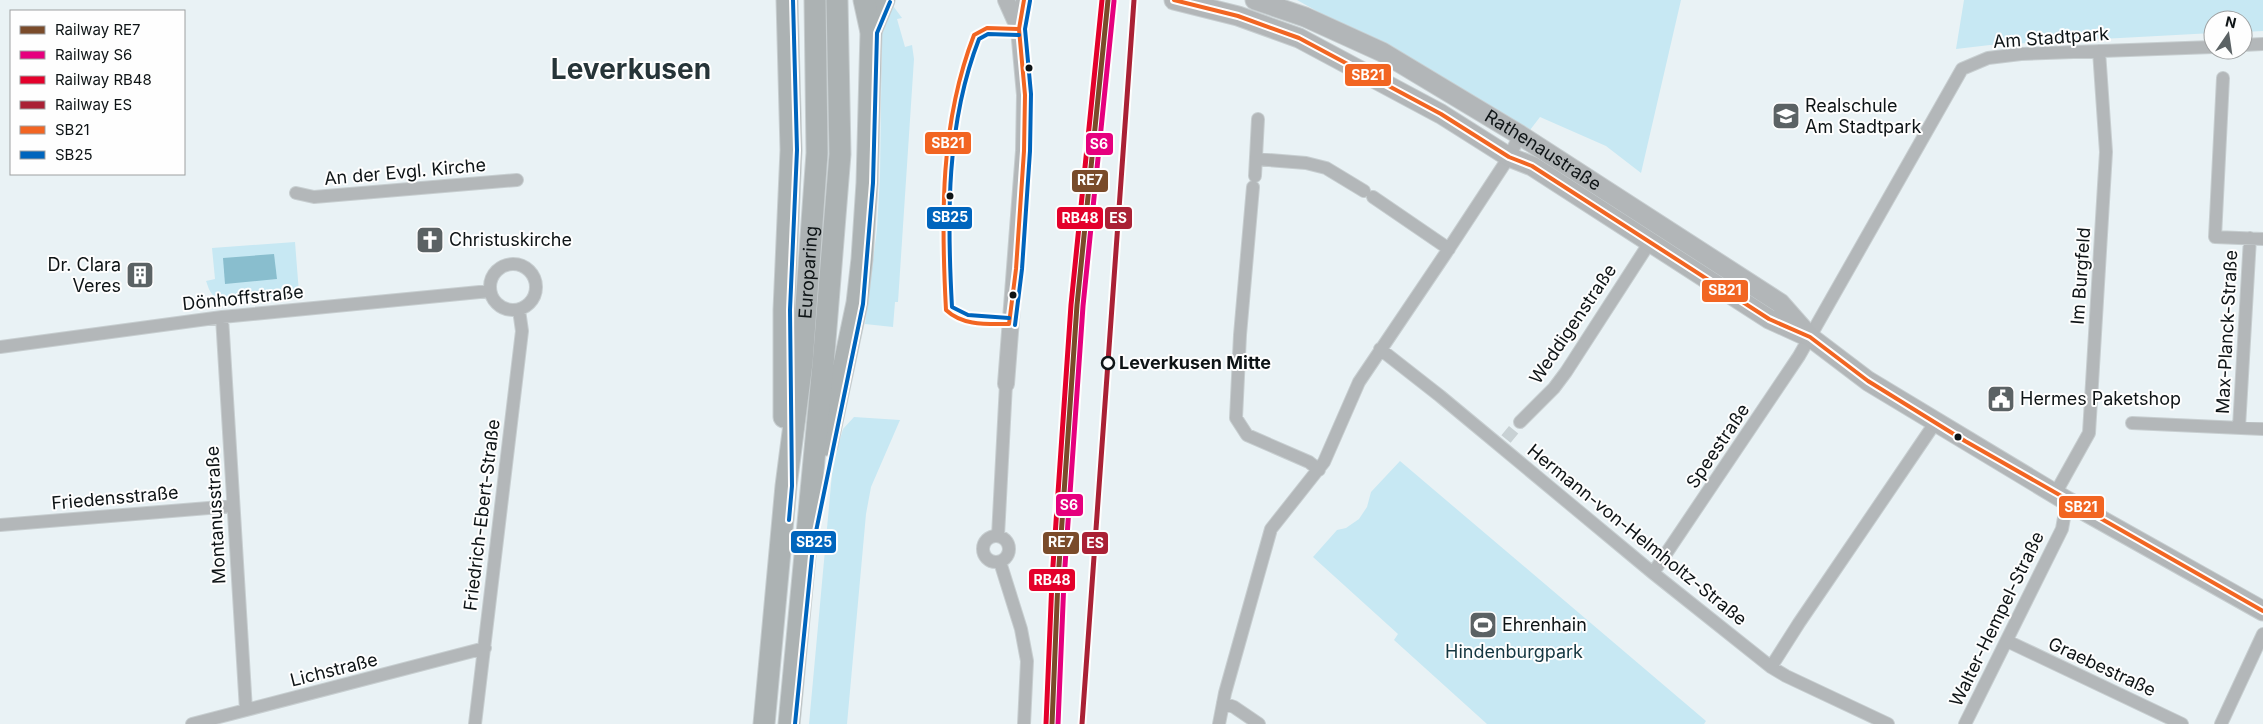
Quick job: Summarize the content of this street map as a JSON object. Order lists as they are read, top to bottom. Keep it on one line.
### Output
{"streets":{"highway":["Europaring"],"main road":["Rathenaustraße"],"street":["Am Stadtpark","An der Evgl. Kirche","Im Burgfeld","Dönhoffstraße","Weddigenstraße","Max-Planck-Straße","Speestraße","Friedensstraße","Montanusstraße","Friedrich-Ebert-Straße","Hermann-von-Helmholtz-Straße","Walter-Hempel-Straße","Graebestraße","Lichstraße"]},"crossings":[["Am Stadtpark","Rathenaustraße"],["Am Stadtpark","Im Burgfeld"],["Am Stadtpark","Speestraße"],["Rathenaustraße","Im Burgfeld"],["Rathenaustraße","Weddigenstraße"],["Rathenaustraße","Speestraße"],["Rathenaustraße","Walter-Hempel-Straße"],["Im Burgfeld","Walter-Hempel-Straße"],["Dönhoffstraße","Montanusstraße"],["Dönhoffstraße","Friedrich-Ebert-Straße"],["Speestraße","Hermann-von-Helmholtz-Straße"],["Friedensstraße","Montanusstraße"],["Montanusstraße","Lichstraße"],["Friedrich-Ebert-Straße","Lichstraße"],["Walter-Hempel-Straße","Graebestraße"]],"districts":["Leverkusen"],"parks":["Hindenburgpark"],"places":{"school or university":["Realschule Am Stadtpark"],"church":["Christuskirche"],"building":["Dr. Clara Veres"],"other":["Leverkusen Mitte"],"public building":["Hermes Paketshop"],"sports":["Ehrenhain"]},"lines":["rail line RE7","rail line RB48","rail line ES","transit line SB21","transit line SB25","rail line S6"],"legend":["Railway RE7","Railway S6","Railway RB48","Railway ES","SB21","SB25"],"north":"top"}
